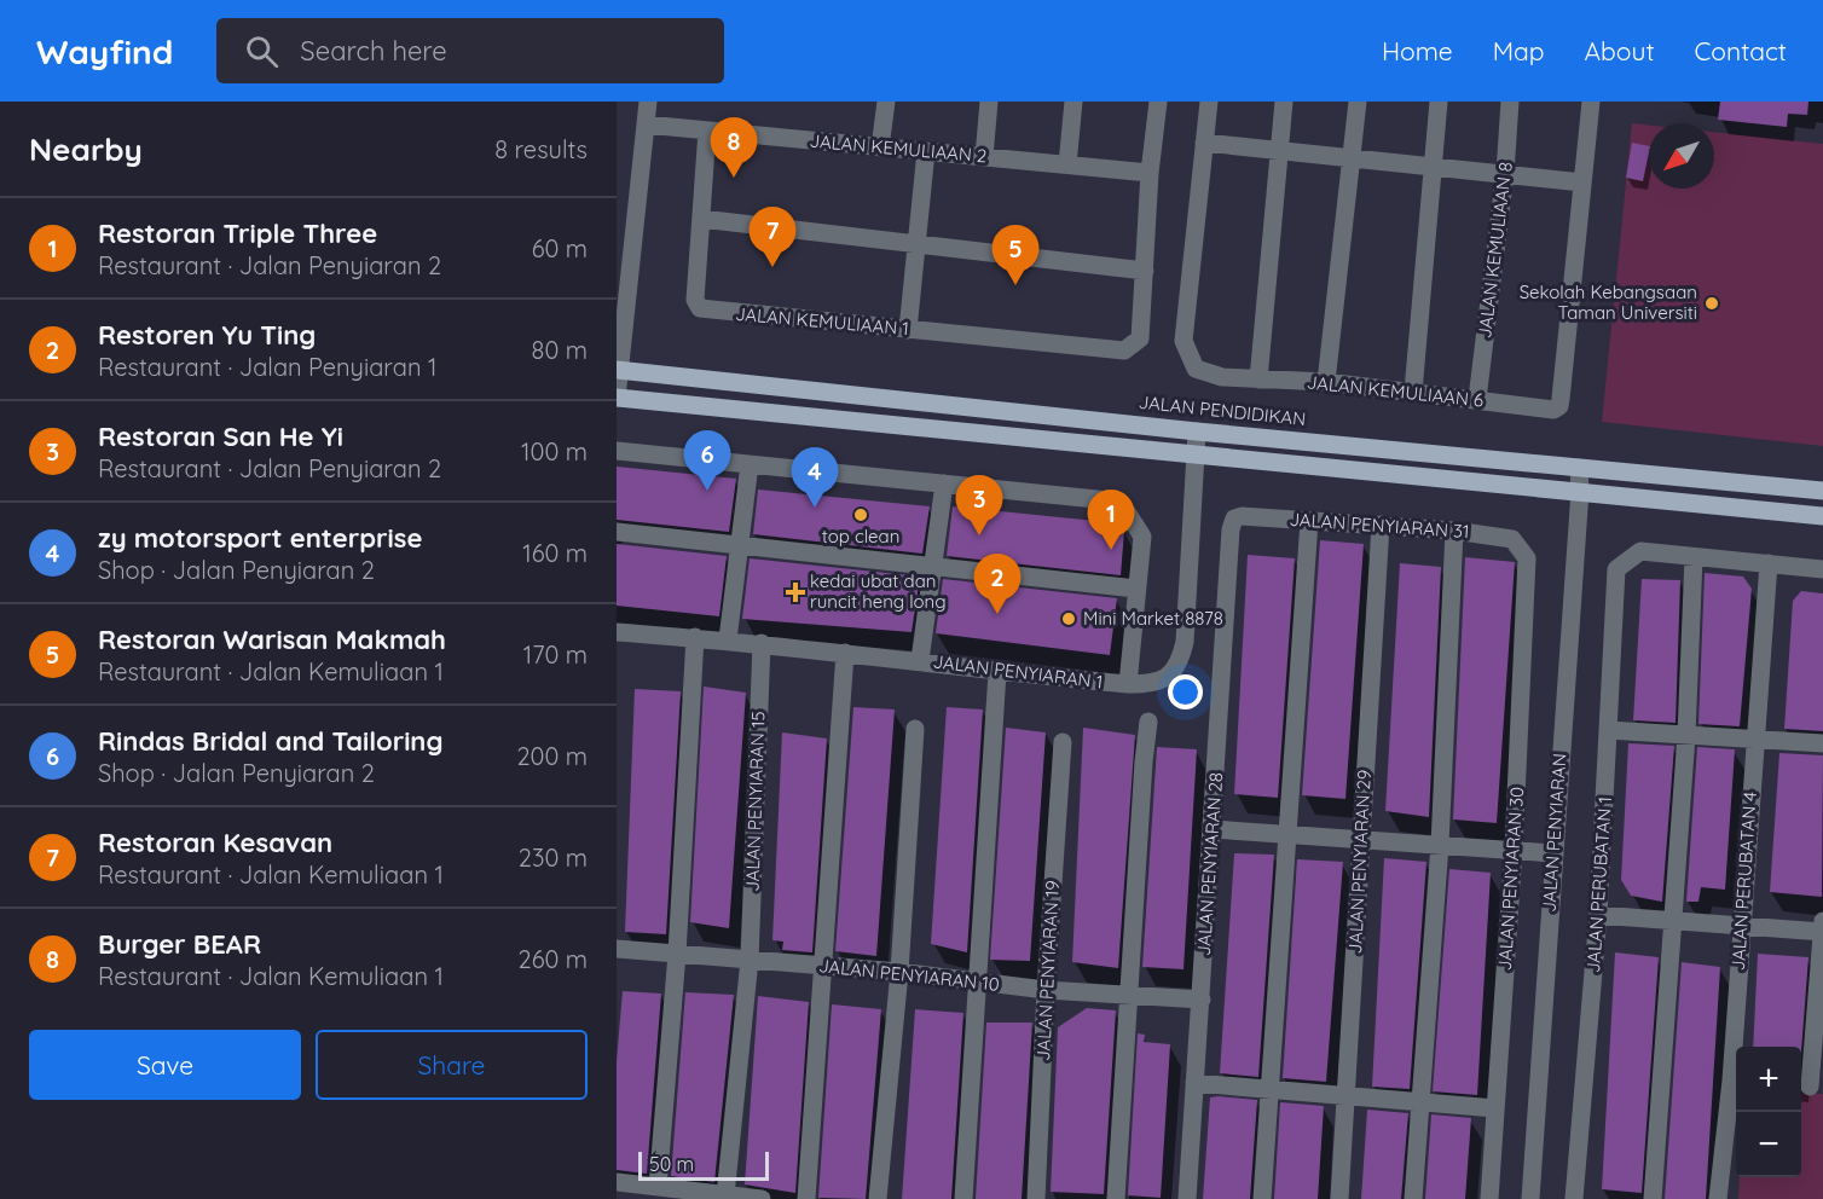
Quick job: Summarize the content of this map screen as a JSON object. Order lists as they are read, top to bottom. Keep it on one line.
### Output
{"streets":{"main road":["JALAN PENDIDIKAN"],"street":["JALAN KEMULIAAN 2","JALAN KEMULIAAN 8","JALAN KEMULIAAN 1","JALAN KEMULIAAN 6","JALAN PENYIARAN 31","JALAN PENYIARAN 1","JALAN PENYIARAN 15","JALAN PENYIARAN","JALAN PENYIARAN 29","JALAN PENYIARAN 28","JALAN PENYIARAN 30","JALAN PERUBATAN 4","JALAN PERUBATAN 1","JALAN PENYIARAN 19","JALAN PENYIARAN 10"]},"crossings":[["JALAN KEMULIAAN 2","JALAN KEMULIAAN 1"],["JALAN KEMULIAAN 8","JALAN KEMULIAAN 6"],["JALAN PENDIDIKAN","JALAN PENYIARAN 1"],["JALAN PENDIDIKAN","JALAN PENYIARAN"],["JALAN PENYIARAN 31","JALAN PENYIARAN 29"],["JALAN PENYIARAN 31","JALAN PENYIARAN 28"],["JALAN PENYIARAN 31","JALAN PENYIARAN 30"],["JALAN PENYIARAN 1","JALAN PENYIARAN 15"],["JALAN PENYIARAN 15","JALAN PENYIARAN 10"],["JALAN PENYIARAN 28","JALAN PENYIARAN 10"],["JALAN PENYIARAN 19","JALAN PENYIARAN 10"]],"places":{"other":["Sekolah Kebangsaan Taman Universiti","top clean","Mini Market 8878"],"health":["kedai ubat dan runcit heng long"]},"scale_bar":"50 m","north":"bottom left","page":{"header":"Wayfind","search":"Search here","nav":["Home","Map","About","Contact"],"heading":["Nearby","8 results"],"pins":["8","7","5","6","4","3","1","2"],"list":[{"mark":"1","name":"Restoran Triple Three","note":"Restaurant · Jalan Penyiaran 2","value":"60 m"},{"mark":"2","name":"Restoren Yu Ting","note":"Restaurant · Jalan Penyiaran 1","value":"80 m"},{"mark":"3","name":"Restoran San He Yi","note":"Restaurant · Jalan Penyiaran 2","value":"100 m"},{"mark":"4","name":"zy motorsport enterprise","note":"Shop · Jalan Penyiaran 2","value":"160 m"},{"mark":"5","name":"Restoran Warisan Makmah","note":"Restaurant · Jalan Kemuliaan 1","value":"170 m"},{"mark":"6","name":"Rindas Bridal and Tailoring","note":"Shop · Jalan Penyiaran 2","value":"200 m"},{"mark":"7","name":"Restoran Kesavan","note":"Restaurant · Jalan Kemuliaan 1","value":"230 m"},{"mark":"8","name":"Burger BEAR","note":"Restaurant · Jalan Kemuliaan 1","value":"260 m"}],"buttons":["Save","Share"],"map_buttons":["+","−"],"scale":"50 m"}}
